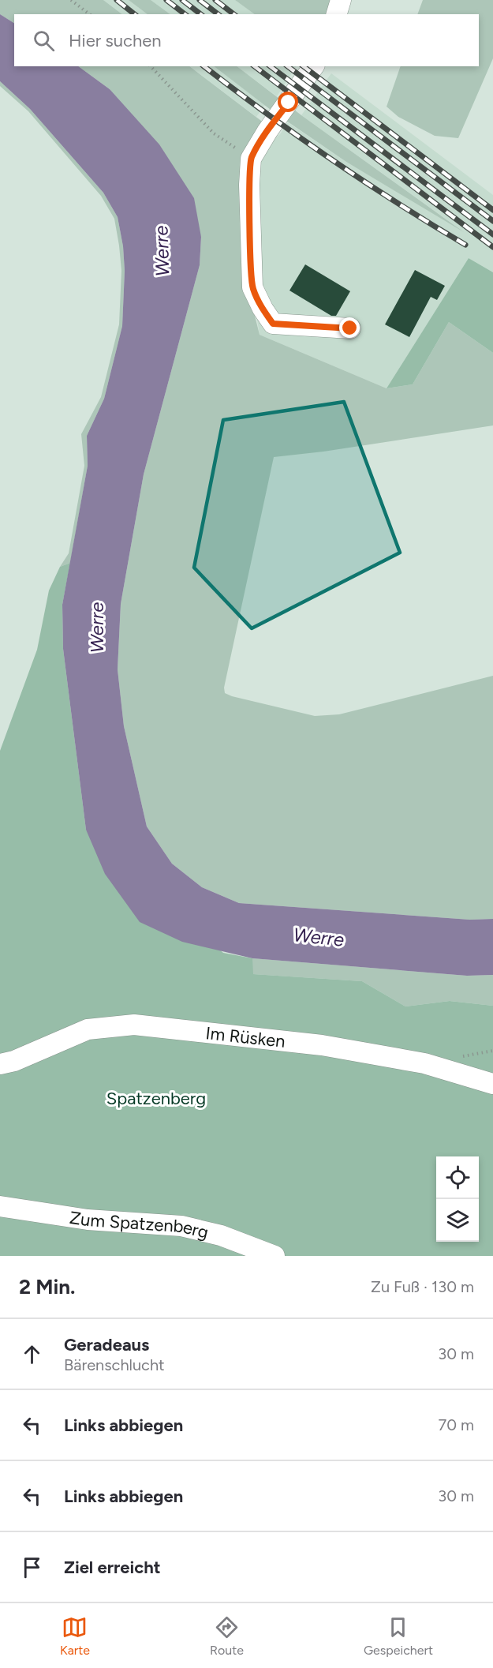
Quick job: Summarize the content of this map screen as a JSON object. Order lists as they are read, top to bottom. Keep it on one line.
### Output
{"streets":{"street":["Im Rüsken","Zum Spatzenberg"]},"water":["Werre"],"parks":["Spatzenberg"],"page":{"search":"Hier suchen","heading":["2 Min.","Zu Fuß · 130 m"],"list":[["Geradeaus","Bärenschlucht","30 m"],["Links abbiegen","70 m"],["Links abbiegen","30 m"],"Ziel erreicht"],"nav":["Karte","Route","Gespeichert"]}}
